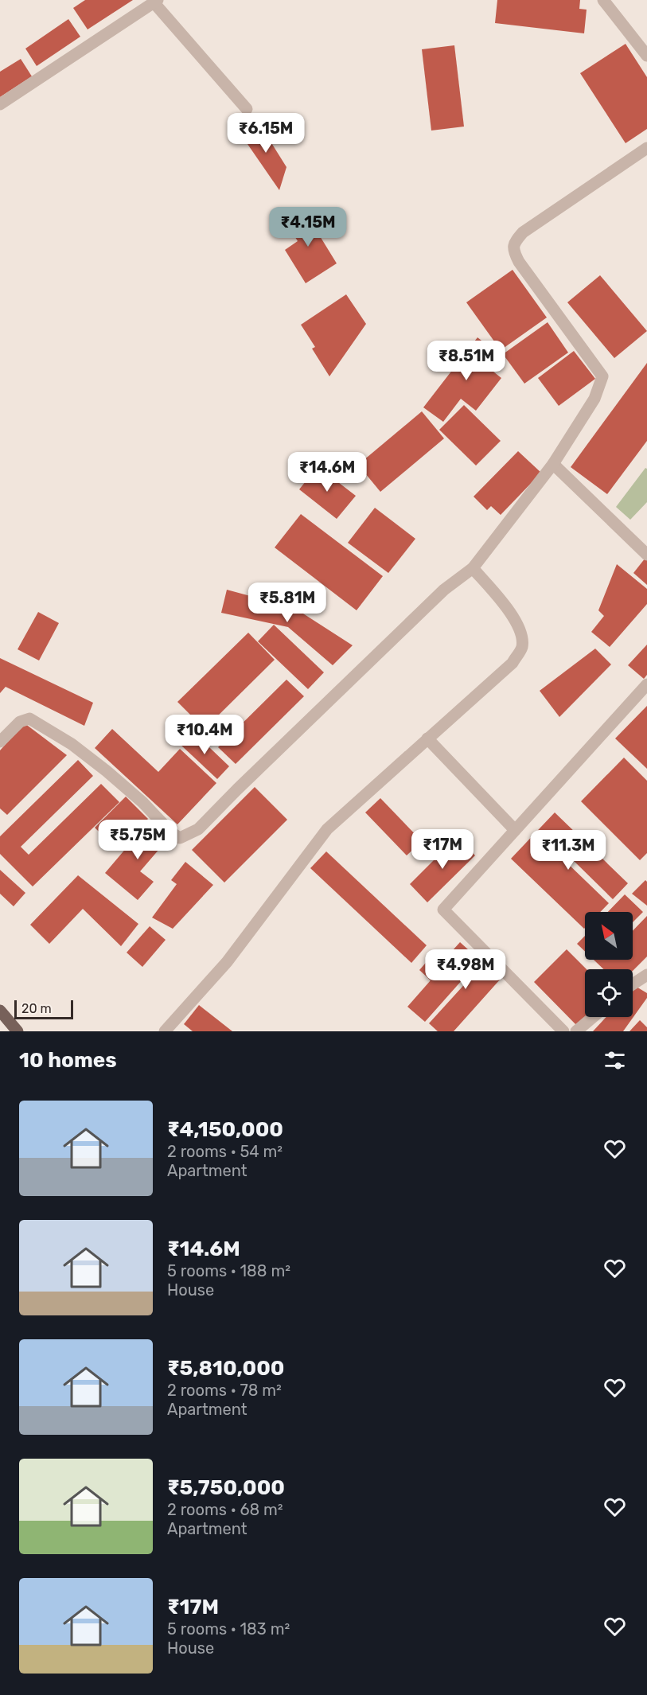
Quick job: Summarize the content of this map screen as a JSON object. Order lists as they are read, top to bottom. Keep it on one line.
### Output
{"scale_bar":"20 m","north":"top left","page":{"price":["₹6.15M","₹4.15M","₹8.51M","₹14.6M","₹5.81M","₹10.4M","₹5.75M","₹17M","₹11.3M","₹4.98M"],"scale":"20 m","heading":"10 homes","list":[{"name":"₹4,150,000","note":"2 rooms · 54 m² · Apartment"},{"name":"₹14.6M","note":"5 rooms · 188 m² · House"},{"name":"₹5,810,000","note":"2 rooms · 78 m² · Apartment"},{"name":"₹5,750,000","note":"2 rooms · 68 m² · Apartment"},{"name":"₹17M","note":"5 rooms · 183 m² · House"}]}}
